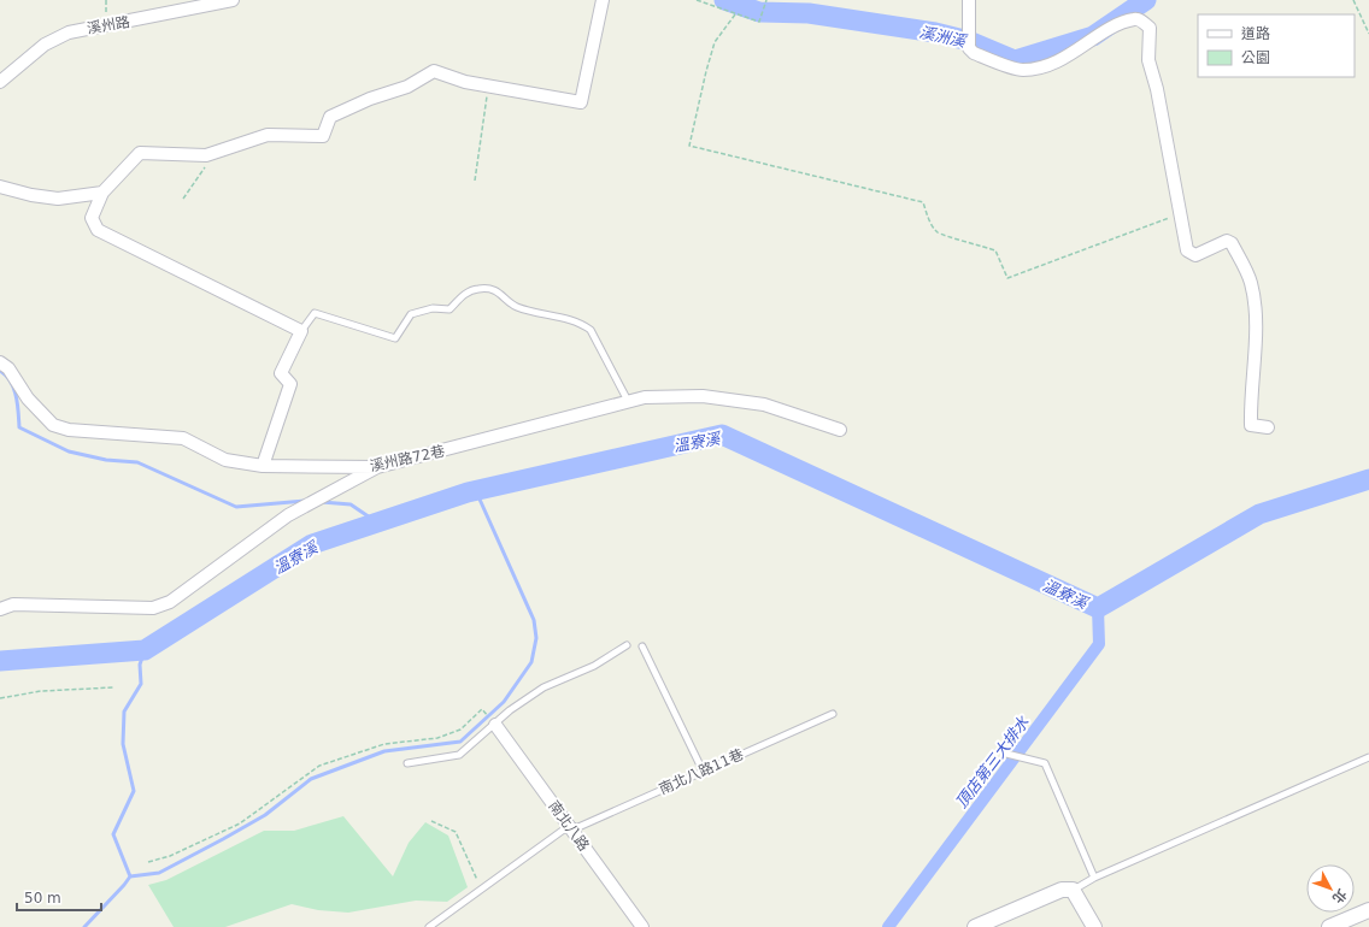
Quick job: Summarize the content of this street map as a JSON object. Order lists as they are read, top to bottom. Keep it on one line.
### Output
{"streets":{"street":["溪州路","溪州路72巷","南北八路"],"lane":["南北八路11巷"]},"crossings":[["南北八路11巷","南北八路"]],"water":["溪洲溪","溫寮溪","頂店第三大排水"],"legend":["道路","公園"],"scale_bar":"50 m","north":"bottom right"}
